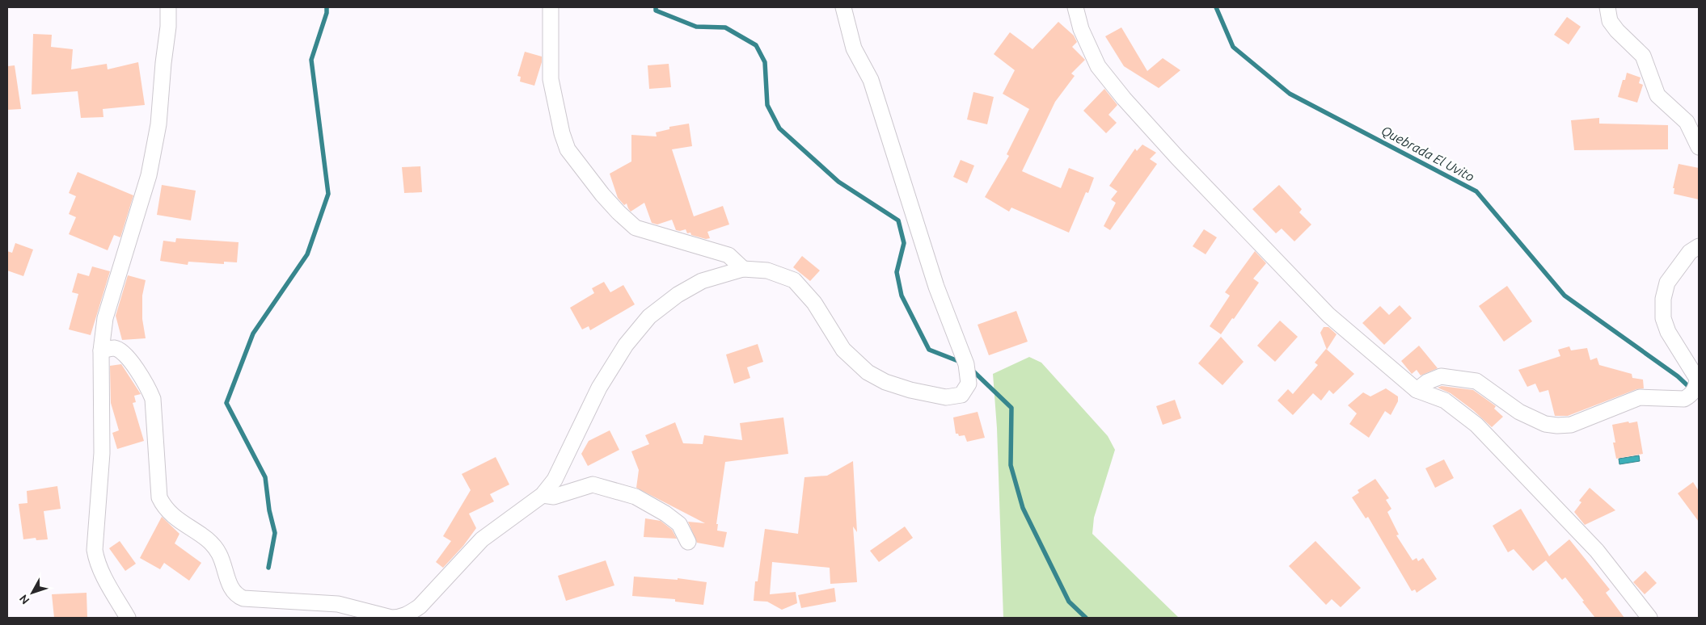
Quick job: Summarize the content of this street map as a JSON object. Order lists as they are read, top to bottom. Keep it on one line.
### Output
{"water":["Quebrada El Uvito"],"north":"bottom left"}
